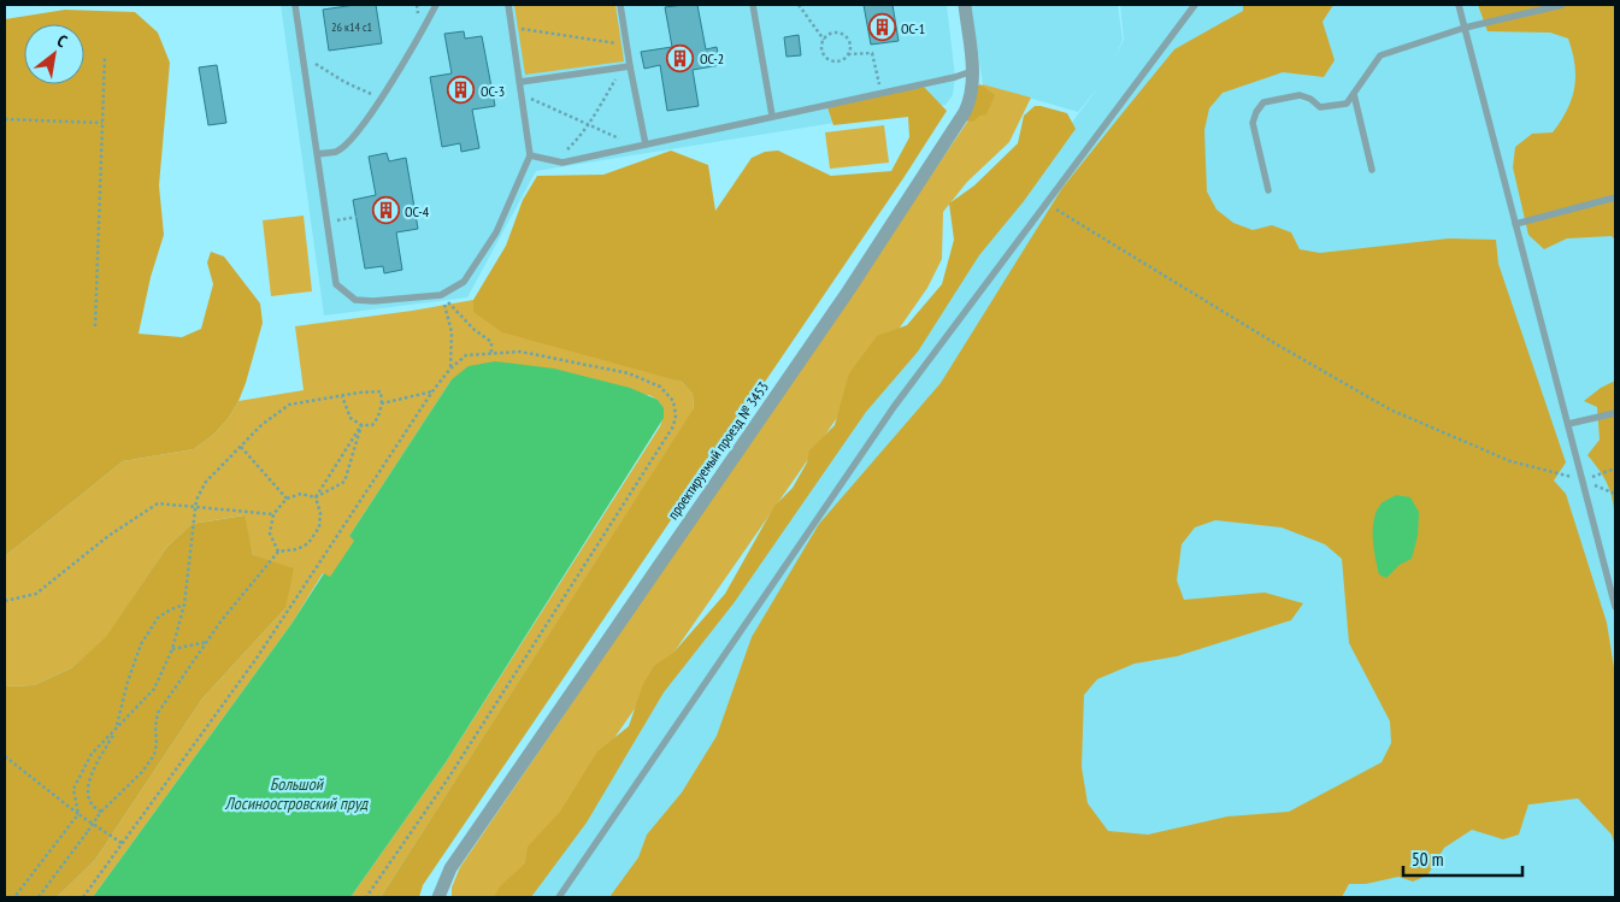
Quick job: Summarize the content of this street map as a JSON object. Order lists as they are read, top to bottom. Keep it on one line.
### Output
{"streets":{"street":["проектируемый проезд № 3453"]},"water":["Большой Лосиноостровский пруд"],"places":{"building":["ОС-1","ОС-2","ОС-3","ОС-4"]},"house_numbers":["26 к14 с1"],"scale_bar":"50 m","north":"top right"}
